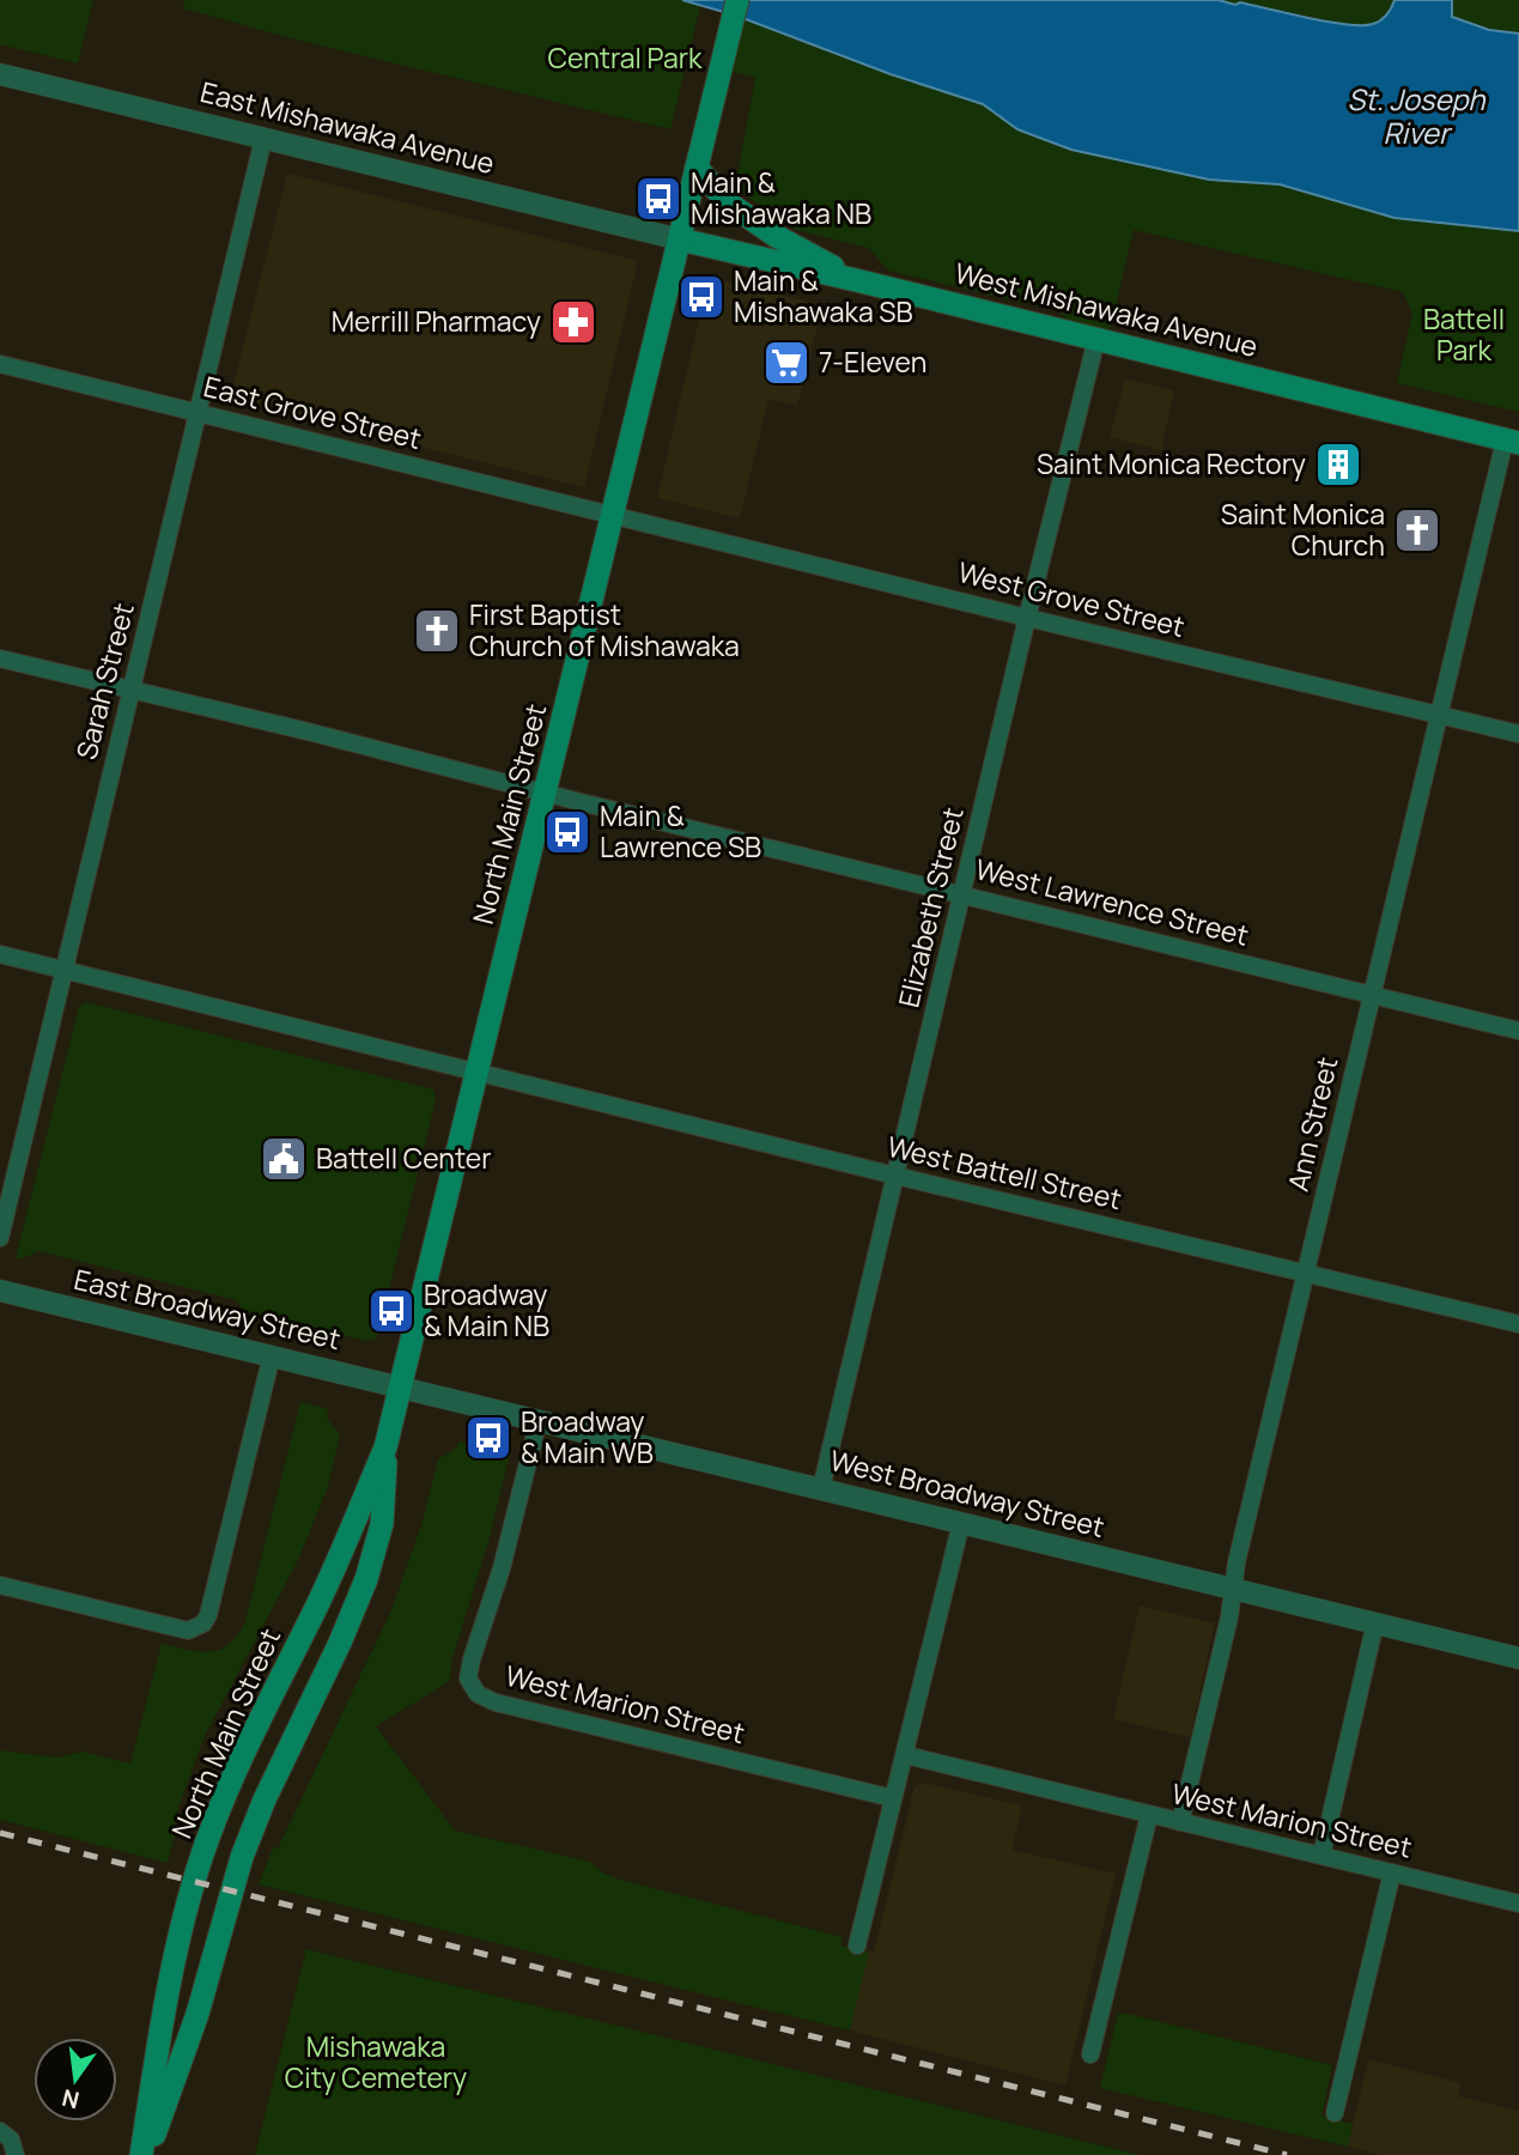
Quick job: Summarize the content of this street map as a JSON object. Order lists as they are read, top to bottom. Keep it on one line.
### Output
{"streets":{"main road":["West Mishawaka Avenue","North Main Street"],"street":["East Mishawaka Avenue","East Grove Street","West Grove Street","Sarah Street","West Lawrence Street","Elizabeth Street","Ann Street","West Battell Street","East Broadway Street","West Broadway Street","West Marion Street"]},"crossings":[["East Mishawaka Avenue","West Mishawaka Avenue"],["East Mishawaka Avenue","Sarah Street"],["East Mishawaka Avenue","North Main Street"],["West Mishawaka Avenue","North Main Street"],["West Mishawaka Avenue","Elizabeth Street"],["West Mishawaka Avenue","Ann Street"],["East Grove Street","West Grove Street"],["East Grove Street","Sarah Street"],["East Grove Street","North Main Street"],["West Grove Street","North Main Street"],["West Grove Street","Elizabeth Street"],["West Grove Street","Ann Street"],["Sarah Street","West Lawrence Street"],["Sarah Street","West Battell Street"],["North Main Street","West Lawrence Street"],["North Main Street","West Battell Street"],["North Main Street","East Broadway Street"],["North Main Street","West Broadway Street"],["West Lawrence Street","Elizabeth Street"],["West Lawrence Street","Ann Street"],["Elizabeth Street","West Battell Street"],["Elizabeth Street","West Broadway Street"],["Ann Street","West Battell Street"],["Ann Street","West Broadway Street"],["Ann Street","West Marion Street"],["East Broadway Street","West Broadway Street"],["West Broadway Street","West Marion Street"]],"water":["St. Joseph River"],"parks":["Central Park","Battell Park","Mishawaka City Cemetery"],"places":{"bus stop":["Main & Mishawaka NB","Main & Mishawaka SB","Main & Lawrence SB","Broadway & Main NB","Broadway & Main WB"],"pharmacy":["Merrill Pharmacy"],"supermarket":["7-Eleven"],"building":["Saint Monica Rectory"],"church":["Saint Monica Church","First Baptist Church of Mishawaka"],"public building":["Battell Center"]},"north":"bottom"}
